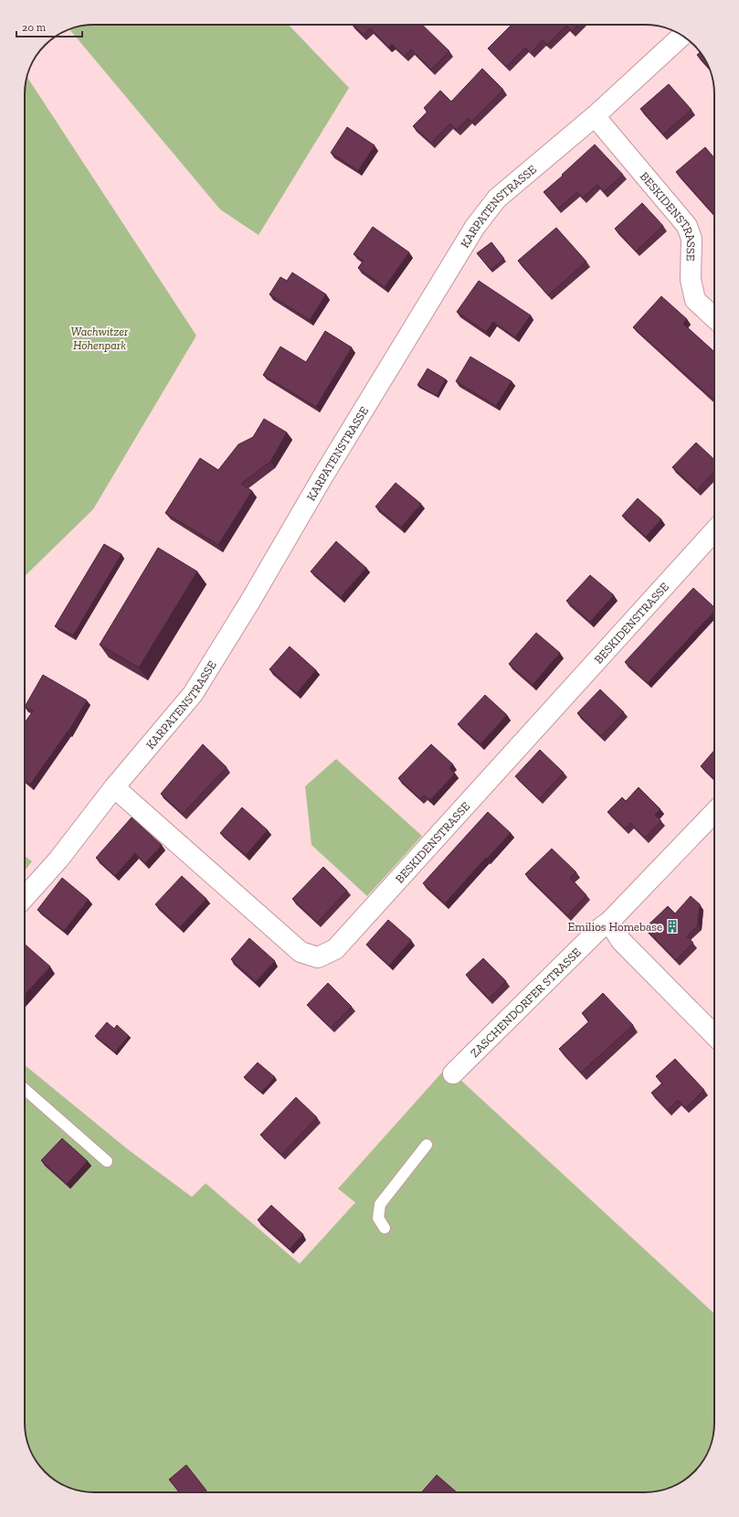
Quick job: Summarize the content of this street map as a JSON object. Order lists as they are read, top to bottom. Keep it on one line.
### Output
{"streets":{"street":["KARPATENSTRASSE","BESKIDENSTRASSE","ZASCHENDORFER STRASSE"]},"crossings":[["KARPATENSTRASSE","BESKIDENSTRASSE"]],"parks":["Wachwitzer Höhenpark"],"places":{"building":["Emilios Homebase"]},"scale_bar":"20 m"}
